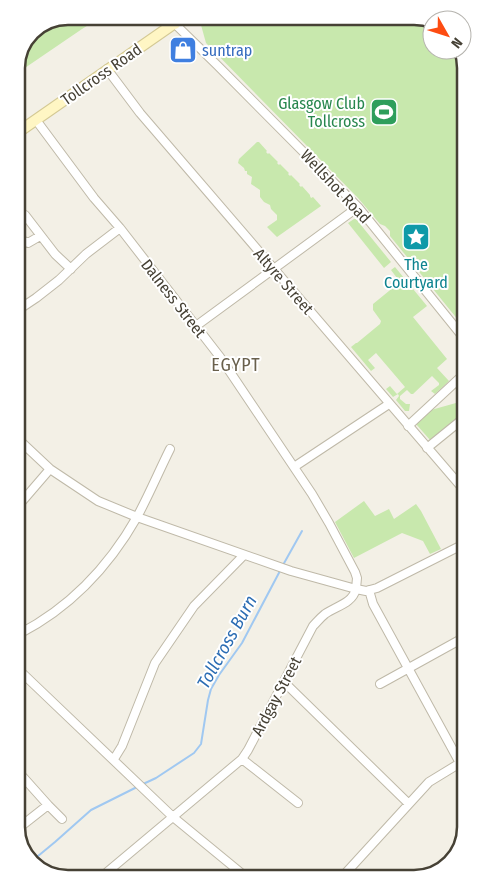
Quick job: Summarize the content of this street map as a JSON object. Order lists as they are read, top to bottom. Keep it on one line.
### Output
{"streets":{"street":["Tollcross Road","Wellshot Road","Altyre Street","Dalness Street","Ardgay Street"]},"crossings":[["Tollcross Road","Altyre Street"],["Tollcross Road","Dalness Street"],["Dalness Street","Ardgay Street"]],"districts":["EGYPT"],"water":["Tollcross Burn"],"places":{"shop":["suntrap"],"sports":["Glasgow Club Tollcross"],"place":["The Courtyard"]},"north":"bottom right"}
